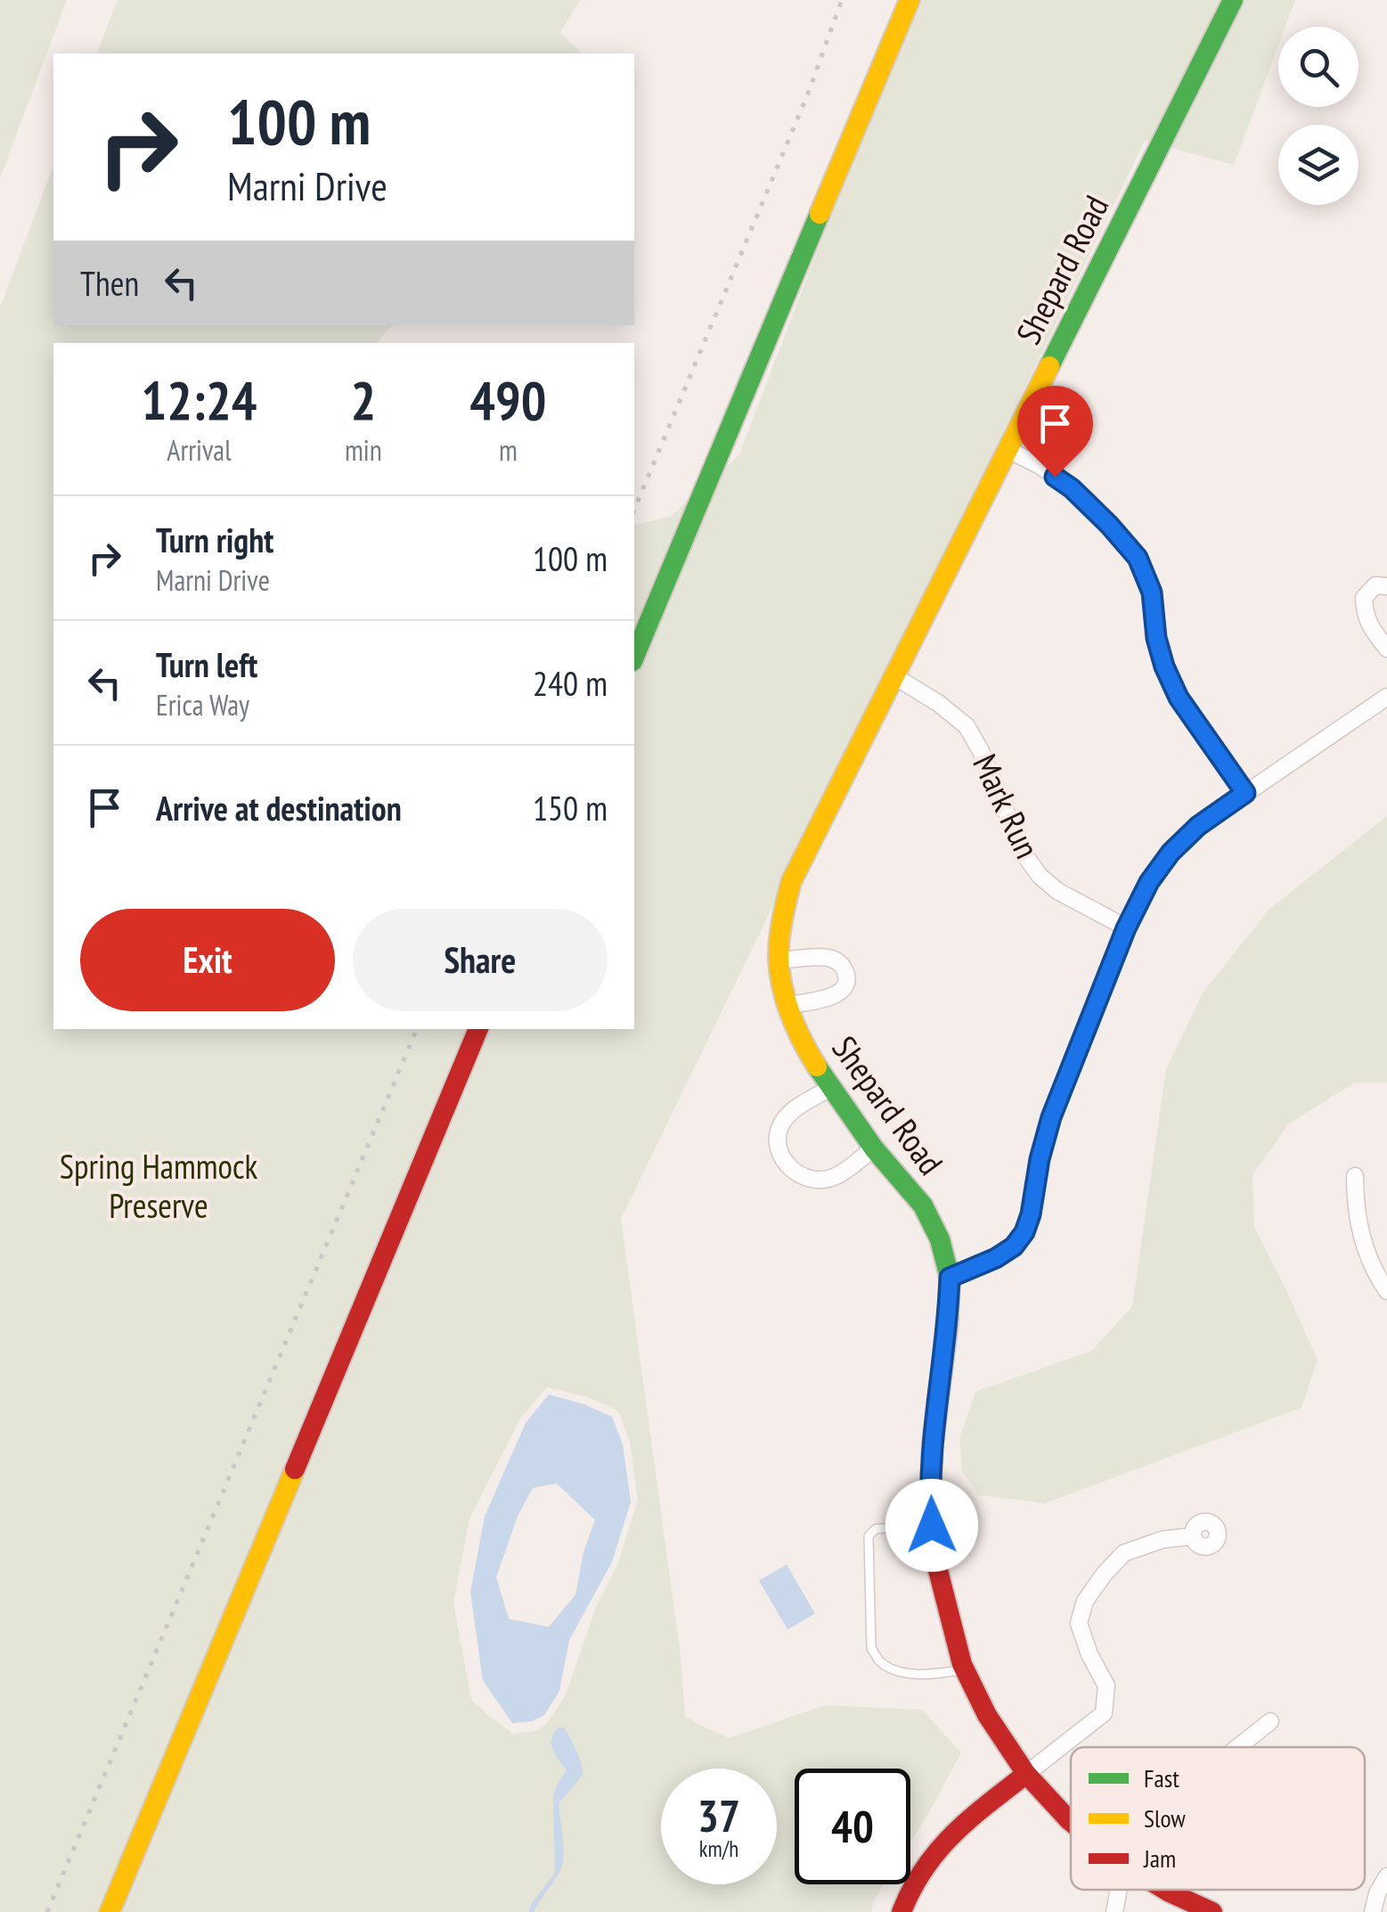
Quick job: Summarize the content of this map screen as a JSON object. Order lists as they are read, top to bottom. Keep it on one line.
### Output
{"streets":{"street":["Shepard Road","Mark Run"]},"crossings":[["Shepard Road","Mark Run"]],"parks":["Spring Hammock Preserve"],"legend":["Fast","Slow","Jam"],"page":{"turn":["100 m","Marni Drive"],"then":"Then","eta":["12:24","Arrival","2","min","490","m"],"list":[{"name":"Turn right","note":"Marni Drive","value":"100 m"},{"name":"Turn left","note":"Erica Way","value":"240 m"},{"name":"Arrive at destination","value":"150 m"}],"buttons":["Exit","Share"],"speed":"37 km/h","limit":"40"}}
